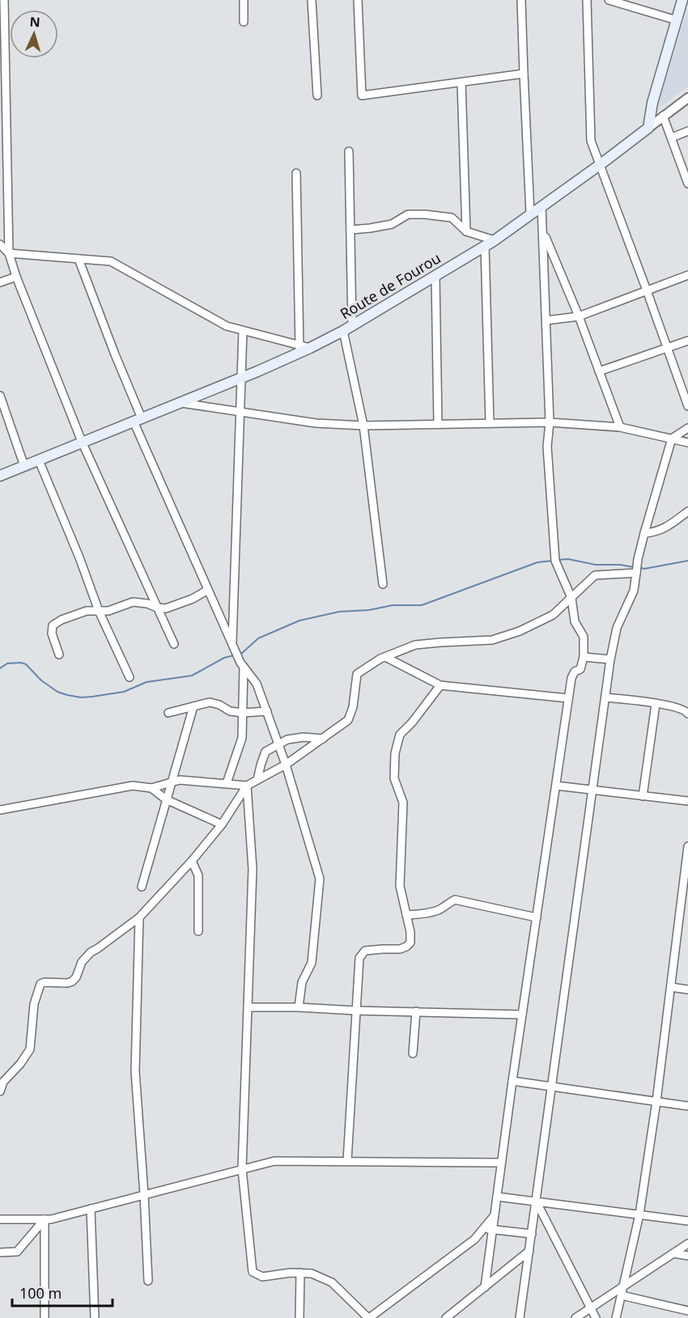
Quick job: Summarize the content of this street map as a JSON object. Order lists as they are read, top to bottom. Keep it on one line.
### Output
{"streets":{"main road":["Route de Fourou"]},"scale_bar":"100 m","north":"top"}
